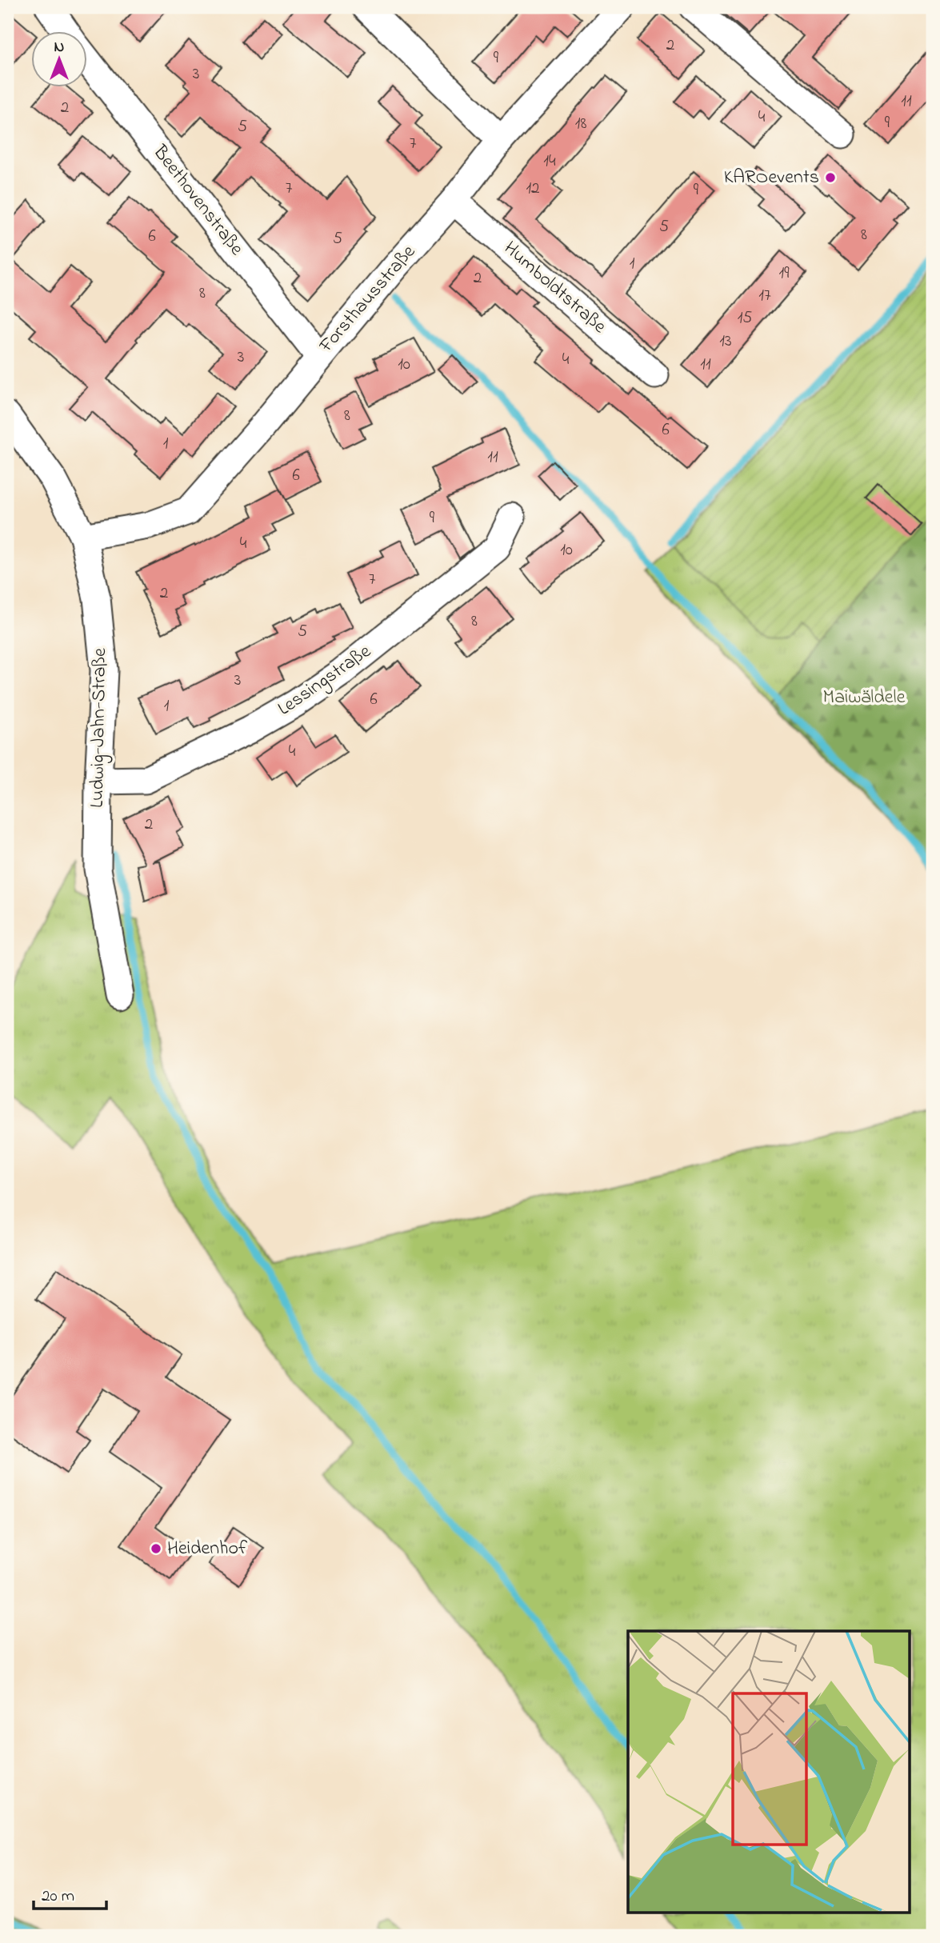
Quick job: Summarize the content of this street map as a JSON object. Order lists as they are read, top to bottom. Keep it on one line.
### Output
{"streets":{"street":["Beethovenstraße","Humboldtstraße","Forsthausstraße","Lessingstraße","Ludwig-Jahn-Straße"]},"crossings":[["Beethovenstraße","Forsthausstraße"],["Humboldtstraße","Forsthausstraße"],["Forsthausstraße","Ludwig-Jahn-Straße"],["Lessingstraße","Ludwig-Jahn-Straße"]],"parks":["Maiwäldele"],"places":["KAROevents","Heidenhof"],"house_numbers":["2","9","3","11","2","4","9","18","5","7","14","7","12","9","5","8","6","5","1","19","2","8","17","15","13","3","4","10","11","8","6","1","11","6","9","4","10","7","2","8","5","3","6","1","4","2"],"scale_bar":"20 m","north":"top"}
